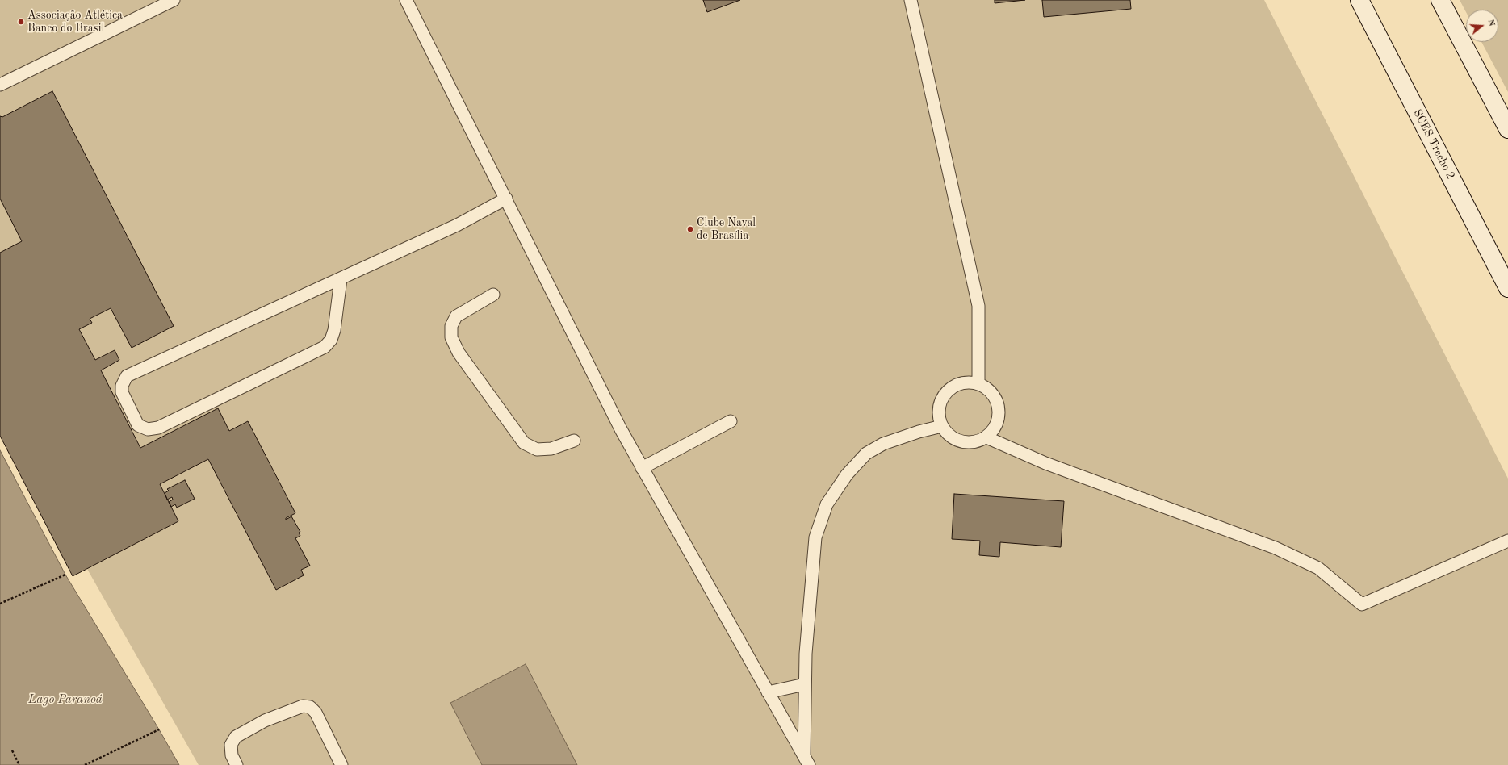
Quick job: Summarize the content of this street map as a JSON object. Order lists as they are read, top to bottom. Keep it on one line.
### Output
{"streets":{"main road":["SCES Trecho 2"]},"water":["Lago Paranoá"],"places":["Associação Atlética Banco do Brasil","Clube Naval de Brasília"],"north":"right"}
